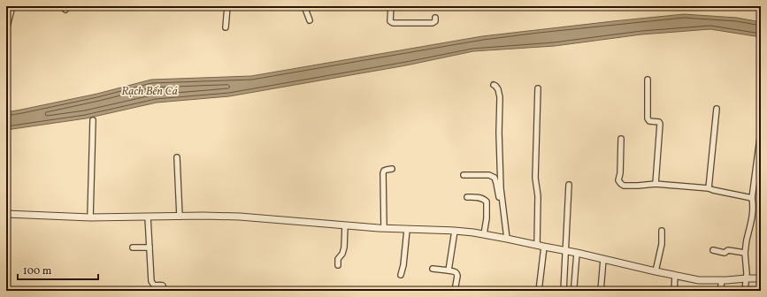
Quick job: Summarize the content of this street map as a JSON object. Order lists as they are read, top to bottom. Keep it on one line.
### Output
{"water":["Rạch Bến Cá"],"scale_bar":"100 m"}
